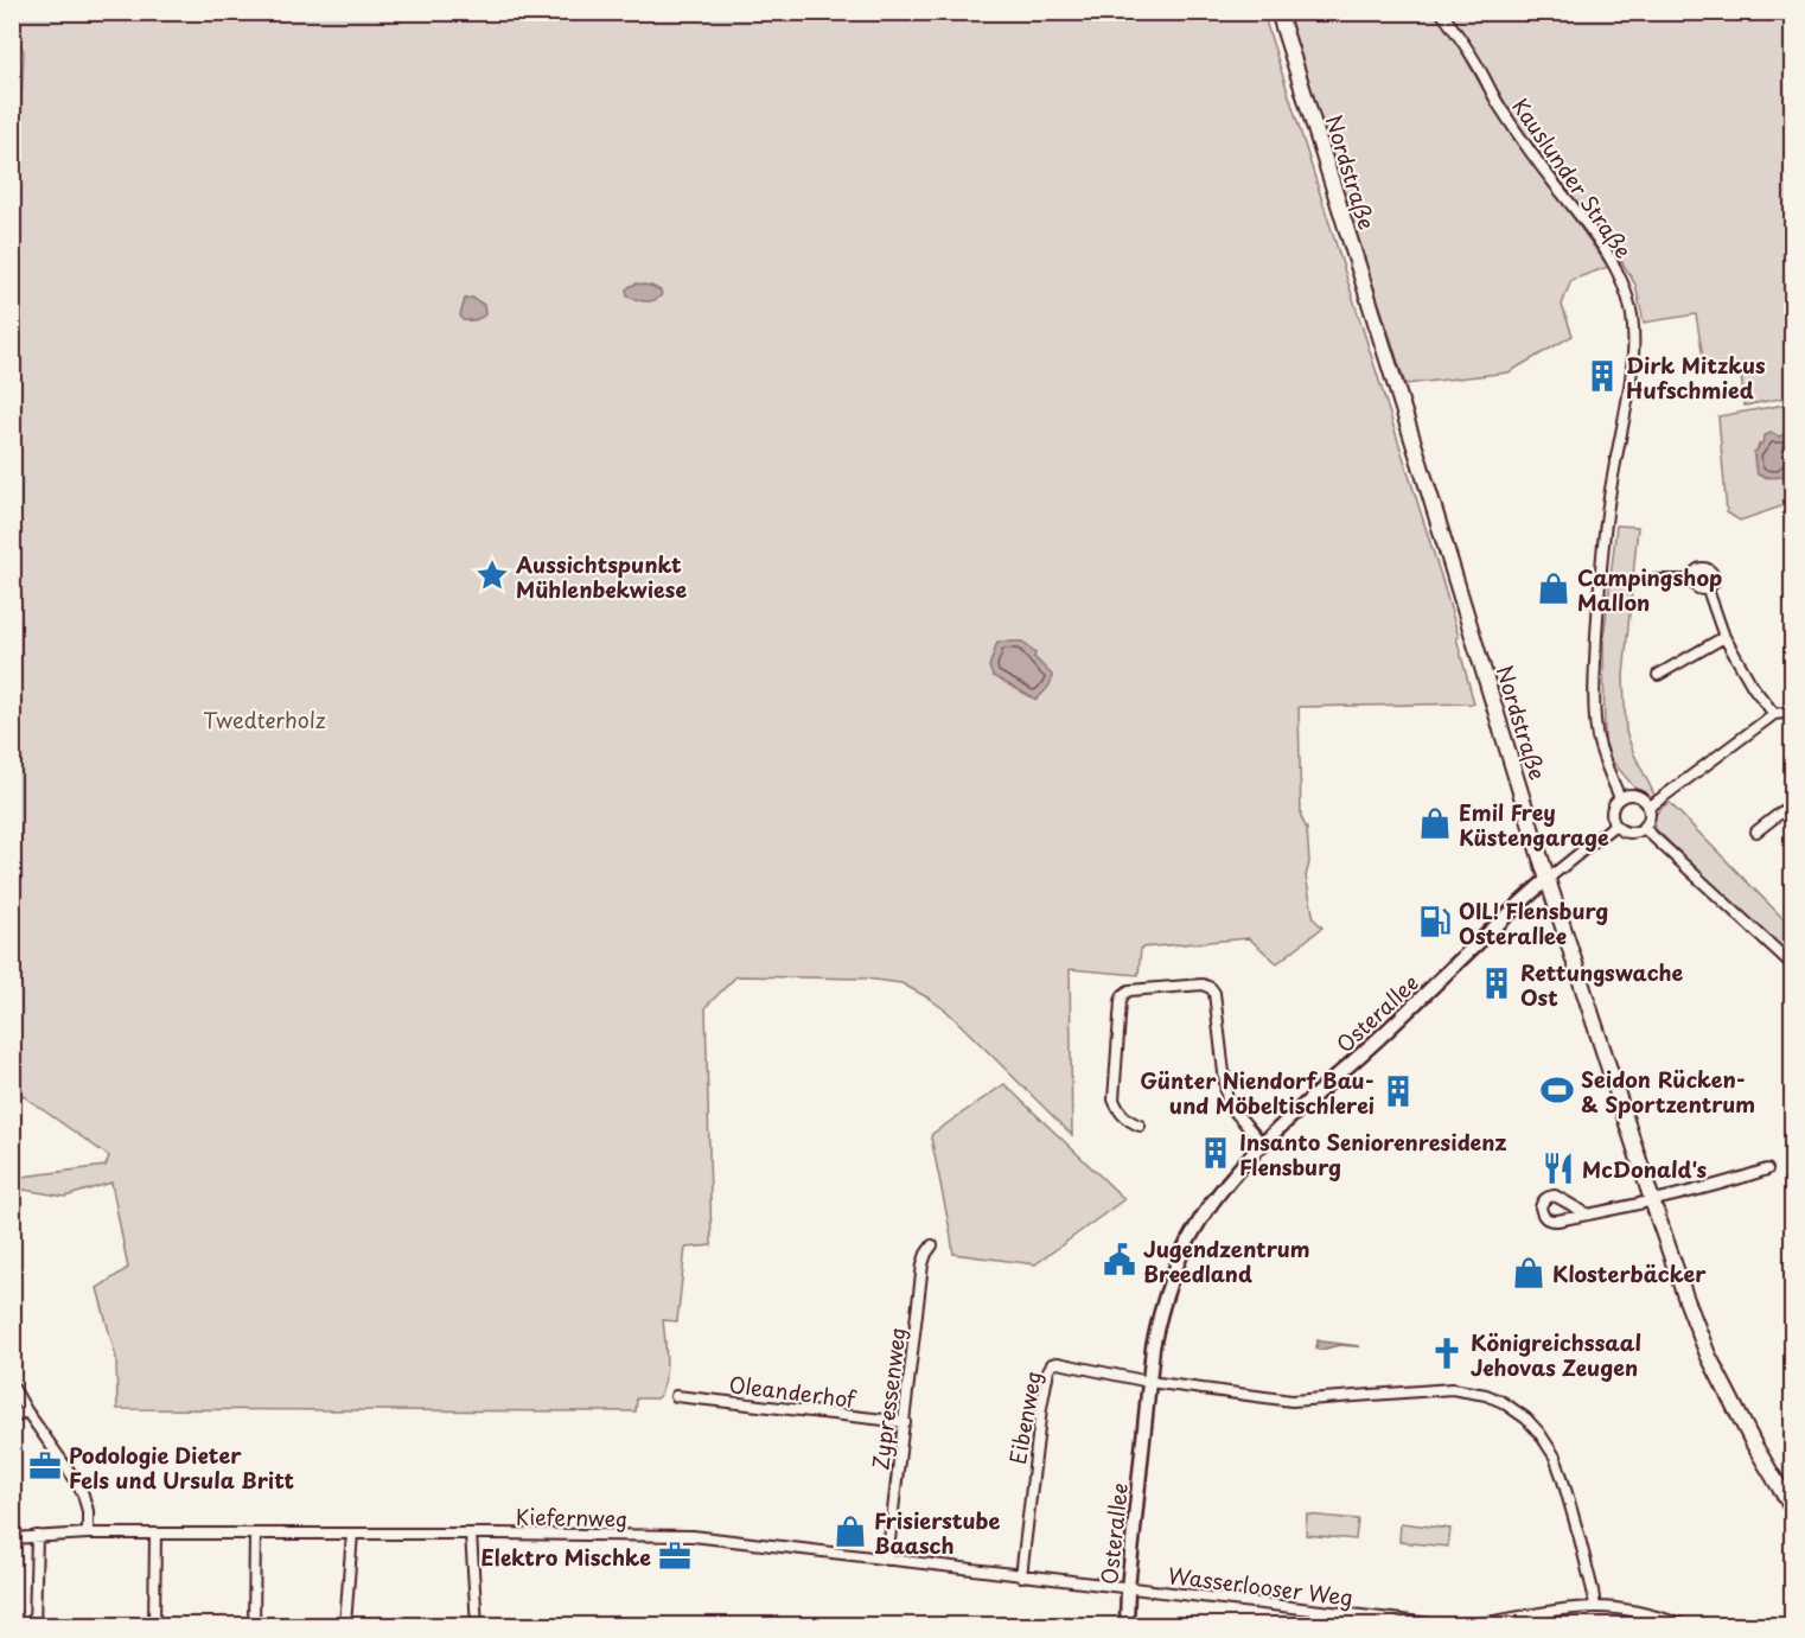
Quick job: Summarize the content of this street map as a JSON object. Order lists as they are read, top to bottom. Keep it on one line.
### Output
{"streets":{"main road":["Nordstraße"],"street":["Kauslunder Straße","Osterallee","Oleanderhof","Zypressenweg","Eibenweg","Kiefernweg","Wasserlooser Weg"]},"crossings":[["Nordstraße","Osterallee"],["Kauslunder Straße","Osterallee"],["Osterallee","Eibenweg"],["Osterallee","Kiefernweg"],["Osterallee","Wasserlooser Weg"],["Oleanderhof","Zypressenweg"],["Zypressenweg","Kiefernweg"],["Eibenweg","Kiefernweg"],["Kiefernweg","Wasserlooser Weg"]],"parks":["Twedterholz"],"places":{"building":["Dirk Mitzkus Hufschmied","Rettungswache Ost","Günter Niendorf Bau- und Möbeltischlerei","Insanto Seniorenresidenz Flensburg"],"place":["Aussichtspunkt Mühlenbekwiese"],"shop":["Campingshop Mallon","Emil Frey Küstengarage","Klosterbäcker","Frisierstube Baasch"],"fuel station":["OIL! Flensburg Osterallee"],"sports":["Seidon Rücken- & Sportzentrum"],"restaurant":["McDonald's"],"public building":["Jugendzentrum Breedland"],"church":["Königreichssaal Jehovas Zeugen"],"office":["Podologie Dieter Fels und Ursula Britt","Elektro Mischke"]}}
